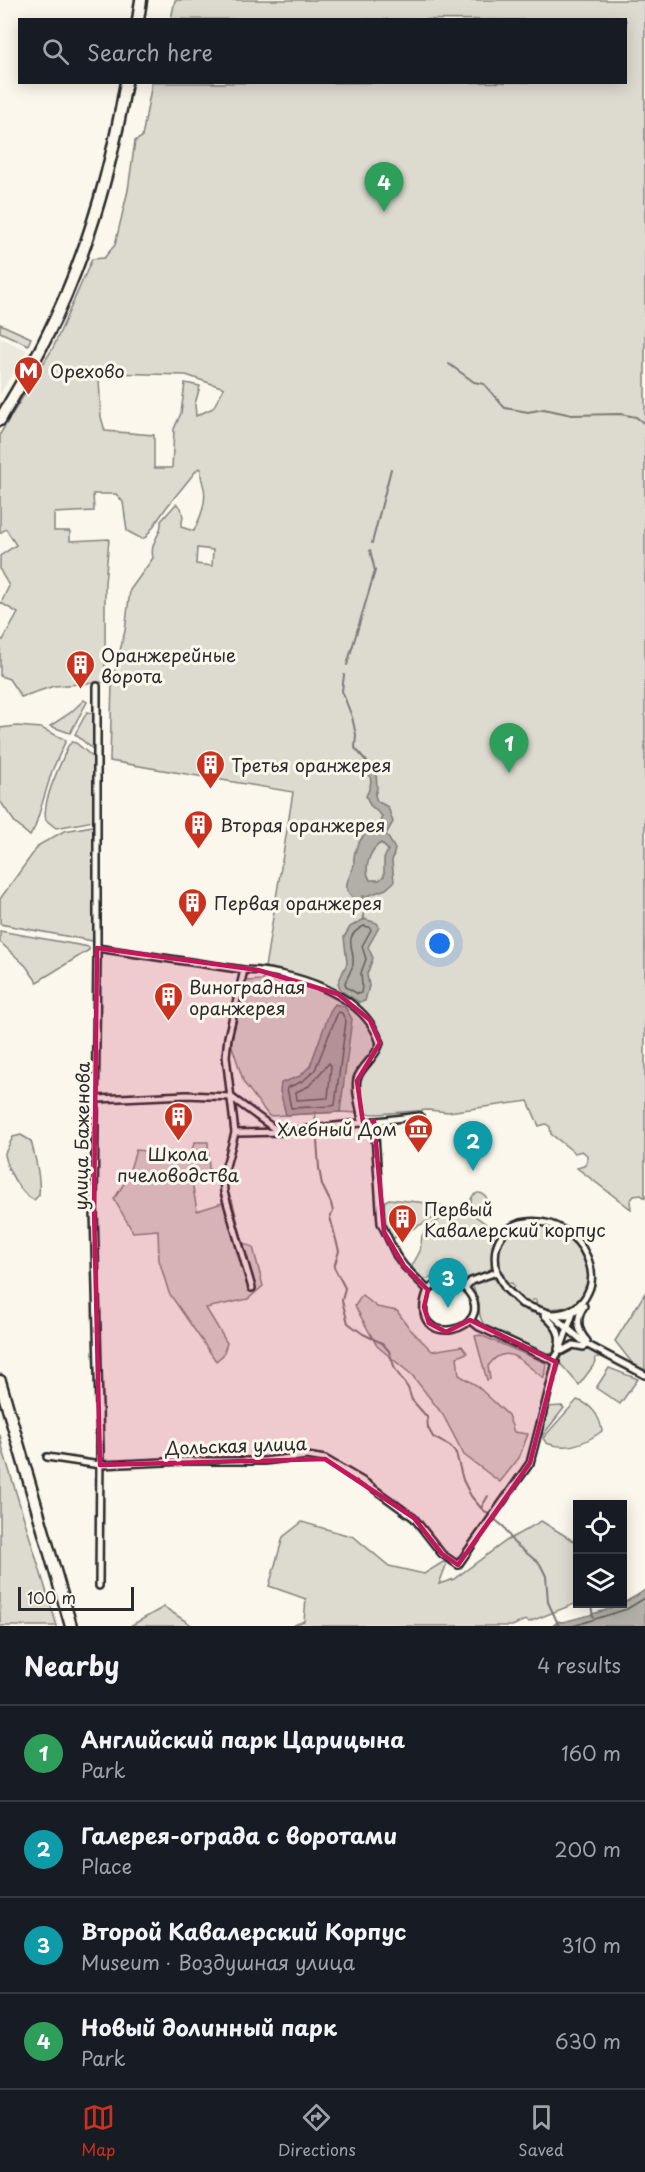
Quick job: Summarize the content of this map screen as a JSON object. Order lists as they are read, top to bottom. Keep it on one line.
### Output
{"streets":{"street":["улица Баженова","Дольская улица"]},"crossings":[["улица Баженова","Дольская улица"]],"places":{"metro station":["Орехово"],"building":["Оранжерейные ворота","Третья оранжерея","Вторая оранжерея","Первая оранжерея","Виноградная оранжерея","Школа пчеловодства","Первый Кавалерский корпус"],"museum":["Хлебный Дом"]},"scale_bar":"100 m","page":{"search":"Search here","pins":["4","1","2","3"],"scale":"100 m","heading":["Nearby","4 results"],"list":[{"mark":"1","name":"Английский парк Царицына","note":"Park","value":"160 m"},{"mark":"2","name":"Галерея-ограда с воротами","note":"Place","value":"200 m"},{"mark":"3","name":"Второй Кавалерский Корпус","note":"Museum · Воздушная улица","value":"310 m"},{"mark":"4","name":"Новый долинный парк","note":"Park","value":"630 m"}],"nav":["Map","Directions","Saved"]}}
